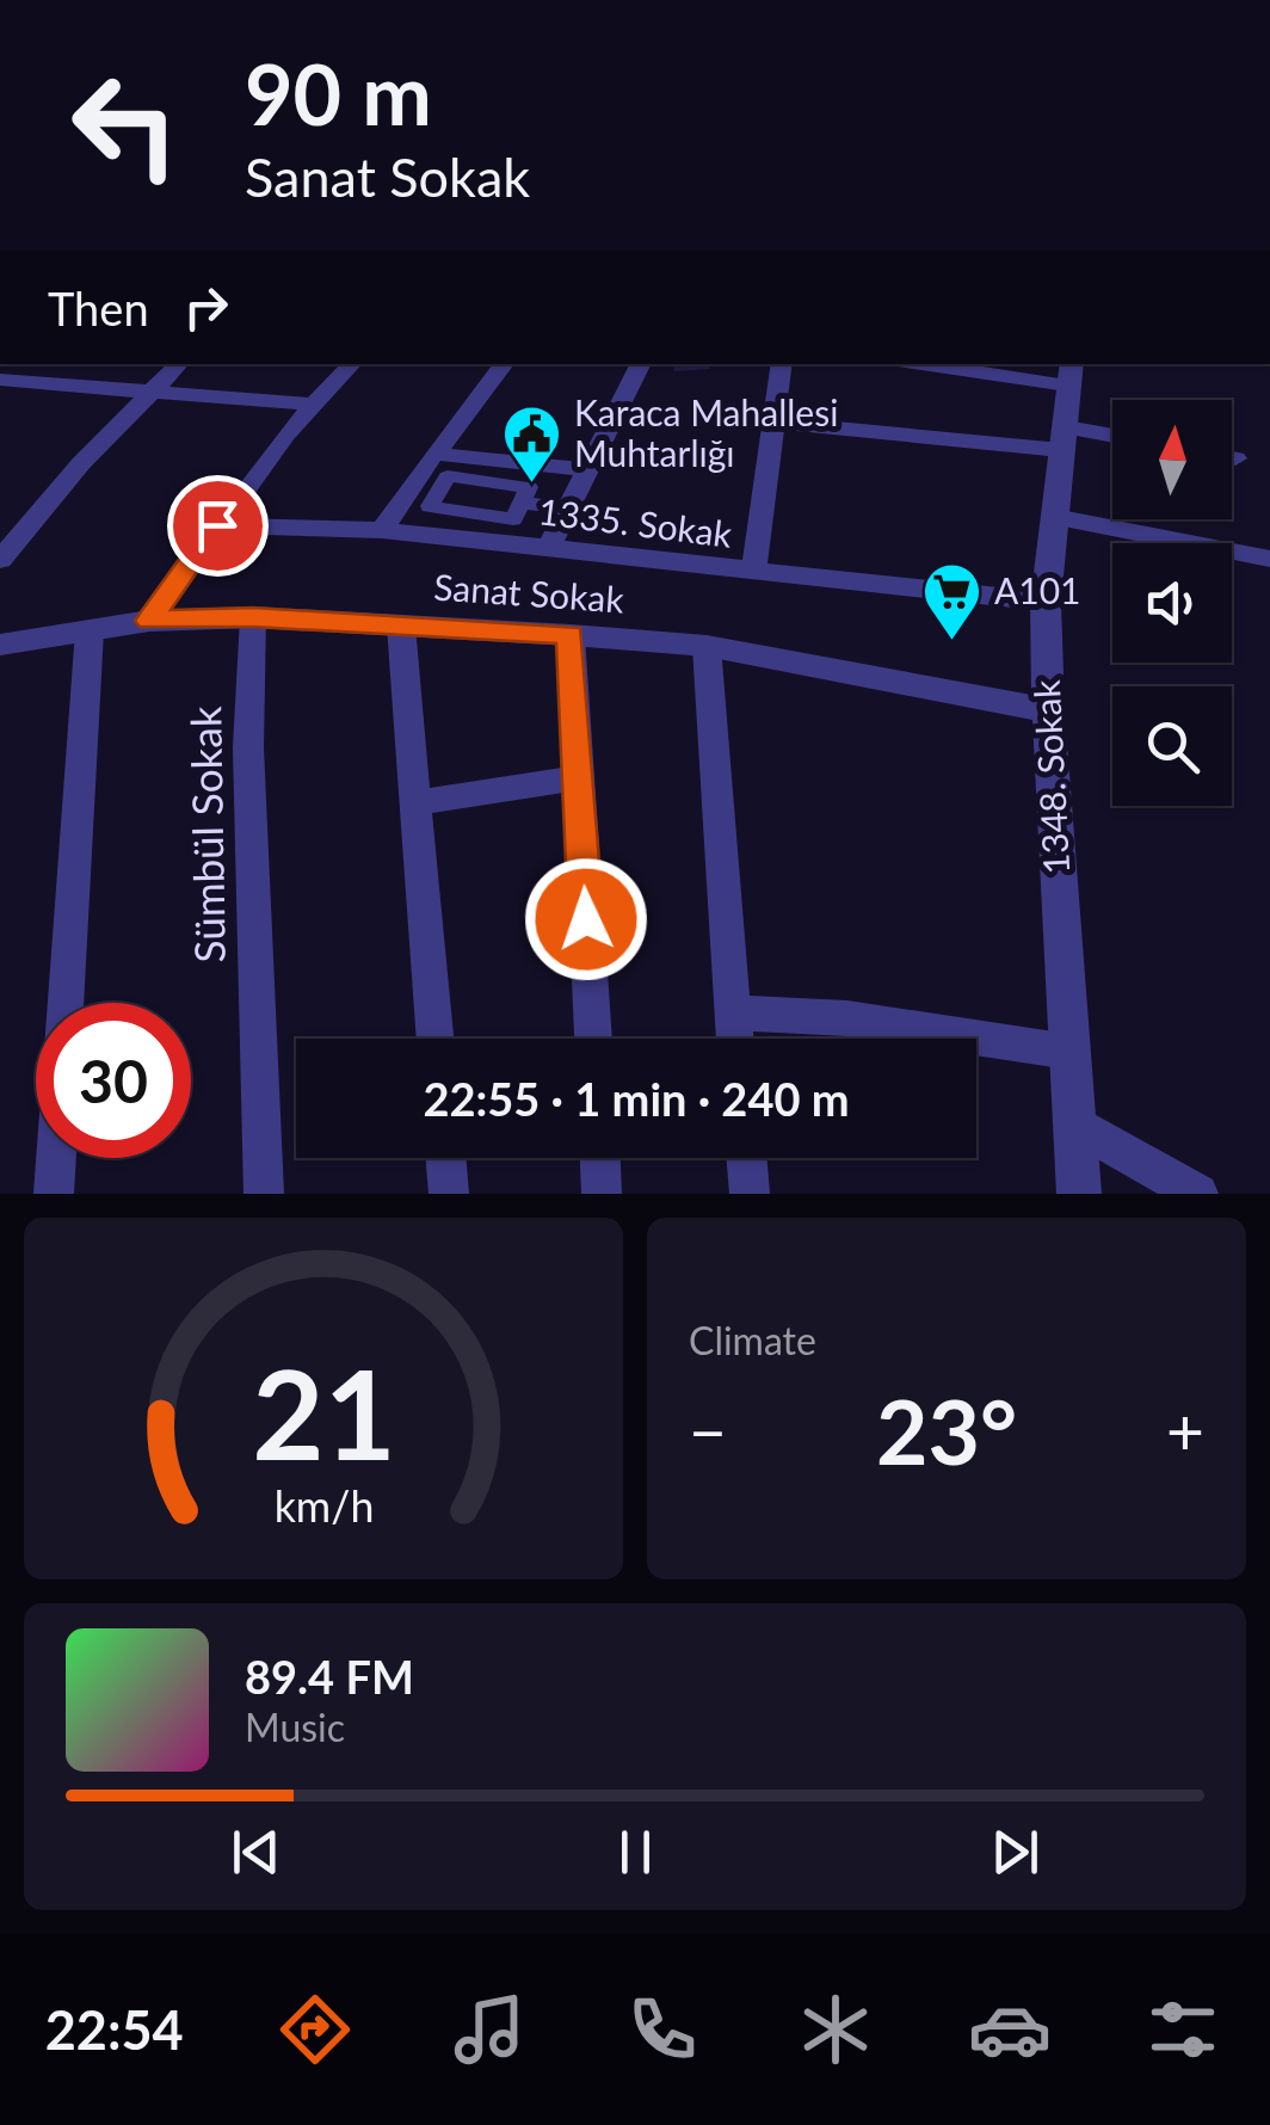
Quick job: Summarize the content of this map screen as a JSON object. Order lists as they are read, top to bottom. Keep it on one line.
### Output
{"streets":{"street":["1335. Sokak","Sanat Sokak","1348. Sokak","Sümbül Sokak"]},"crossings":[["1335. Sokak","1348. Sokak"],["Sanat Sokak","1348. Sokak"],["Sanat Sokak","Sümbül Sokak"]],"places":{"public building":["Karaca Mahallesi Muhtarlığı"],"supermarket":["A101"]},"north":"top","page":{"turn":["90 m","Sanat Sokak"],"then":"Then","limit":"30","trip":"22:55 · 1 min · 240 m","tile":"Climate","heat":["−","23°","+"],"song":["89.4 FM","Music"],"tabs":"22:54","gauge":["21","km/h"]}}
